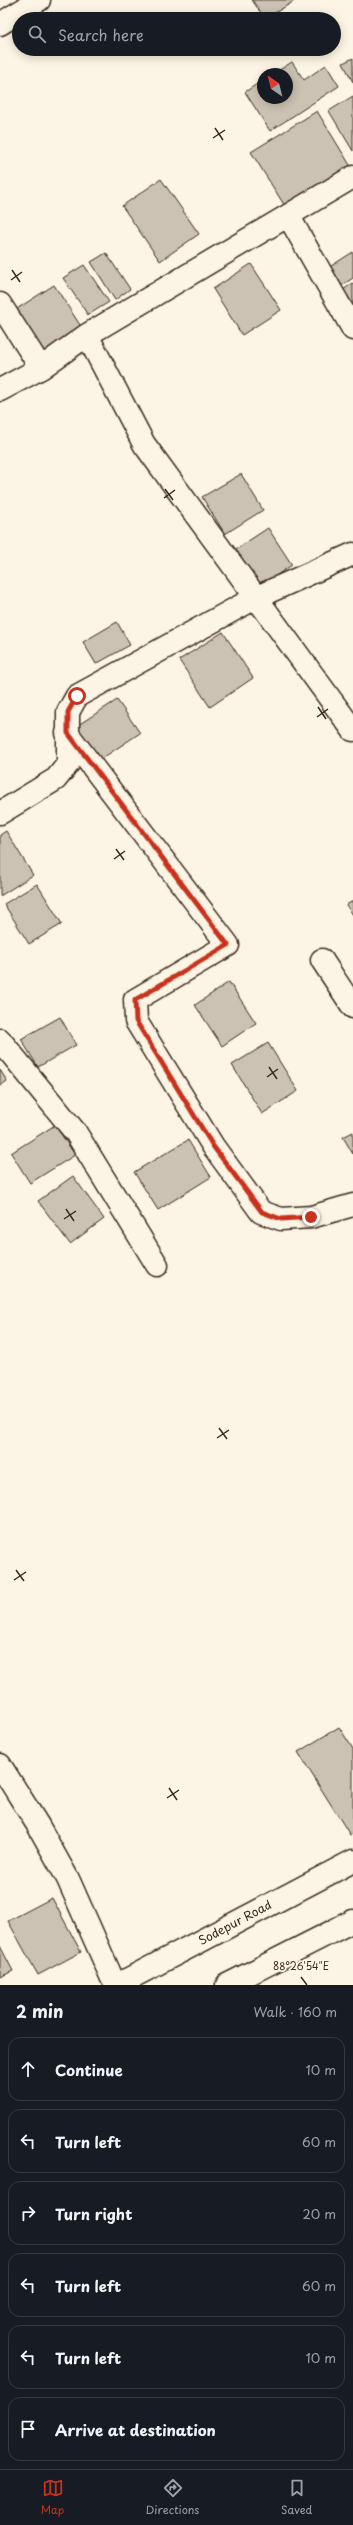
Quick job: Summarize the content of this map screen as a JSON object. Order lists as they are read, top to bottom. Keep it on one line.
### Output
{"streets":{"street":["Sodepur Road"]},"north":"top left","page":{"search":"Search here","heading":["2 min","Walk · 160 m"],"list":[["Continue","10 m"],["Turn left","60 m"],["Turn right","20 m"],["Turn left","60 m"],["Turn left","10 m"],"Arrive at destination"],"nav":["Map","Directions","Saved"]},"coordinates":["88°26'54\"E"]}
